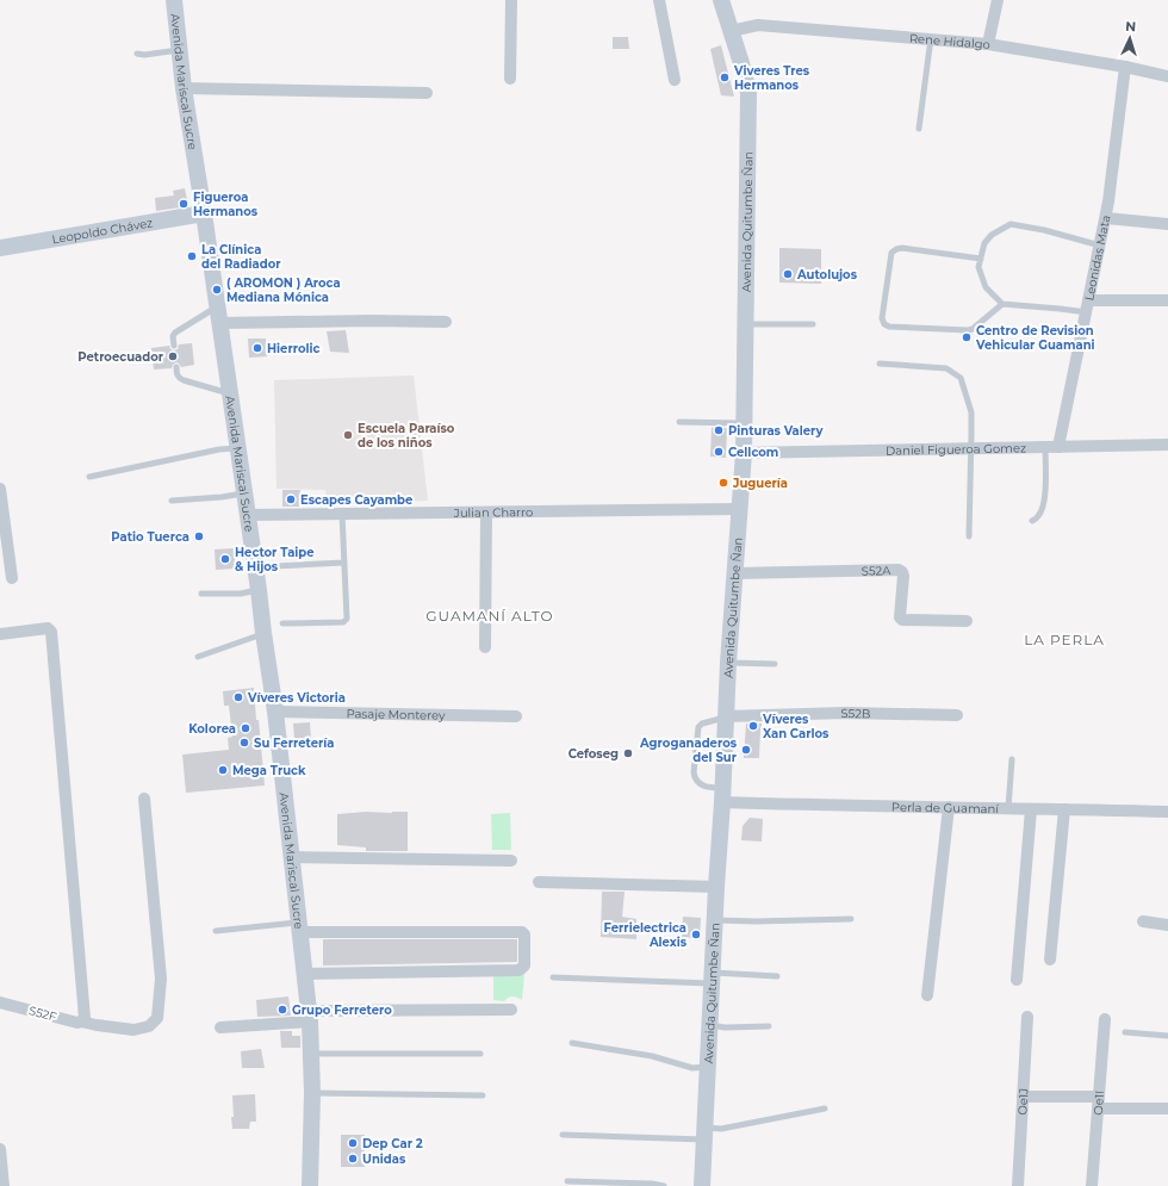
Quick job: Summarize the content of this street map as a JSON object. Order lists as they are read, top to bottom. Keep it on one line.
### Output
{"streets":{"street":["Rene Hidalgo","Avenida Mariscal Sucre","Avenida Quitumbe Ñan","Leopoldo Chávez","Leonidas Mata","Daniel Figueroa Gomez","Julian Charro","S52A","S52B","Pasaje Monterey","Perla de Guamaní","S52F","Oe1J","Oe1I"]},"crossings":[["Rene Hidalgo","Avenida Quitumbe Ñan"],["Rene Hidalgo","Leonidas Mata"],["Avenida Mariscal Sucre","Leopoldo Chávez"],["Avenida Mariscal Sucre","Julian Charro"],["Avenida Mariscal Sucre","Pasaje Monterey"],["Avenida Quitumbe Ñan","Daniel Figueroa Gomez"],["Avenida Quitumbe Ñan","Julian Charro"],["Avenida Quitumbe Ñan","S52A"],["Avenida Quitumbe Ñan","S52B"],["Avenida Quitumbe Ñan","Perla de Guamaní"],["Leonidas Mata","Daniel Figueroa Gomez"]],"districts":["GUAMANÍ ALTO","LA PERLA"],"places":["Viveres Tres Hermanos","Figueroa Hermanos","La Clínica del Radiador","Autolujos","( AROMON ) Aroca Mediana Mónica","Centro de Revision Vehicular Guamani","Hierrolic","Petroecuador","Pinturas Valery","Escuela Paraíso de los niños","Cellcom","Juguería","Escapes Cayambe","Patio Tuerca","Hector Taipe & Hijos","Víveres Victoria","Víveres Xan Carlos","Kolorea","Su Ferretería","Agroganaderos del Sur","Cefoseg","Mega Truck","Ferrielectrica Alexis","Grupo Ferretero","Dep Car 2","Unidas"],"north":"top"}
